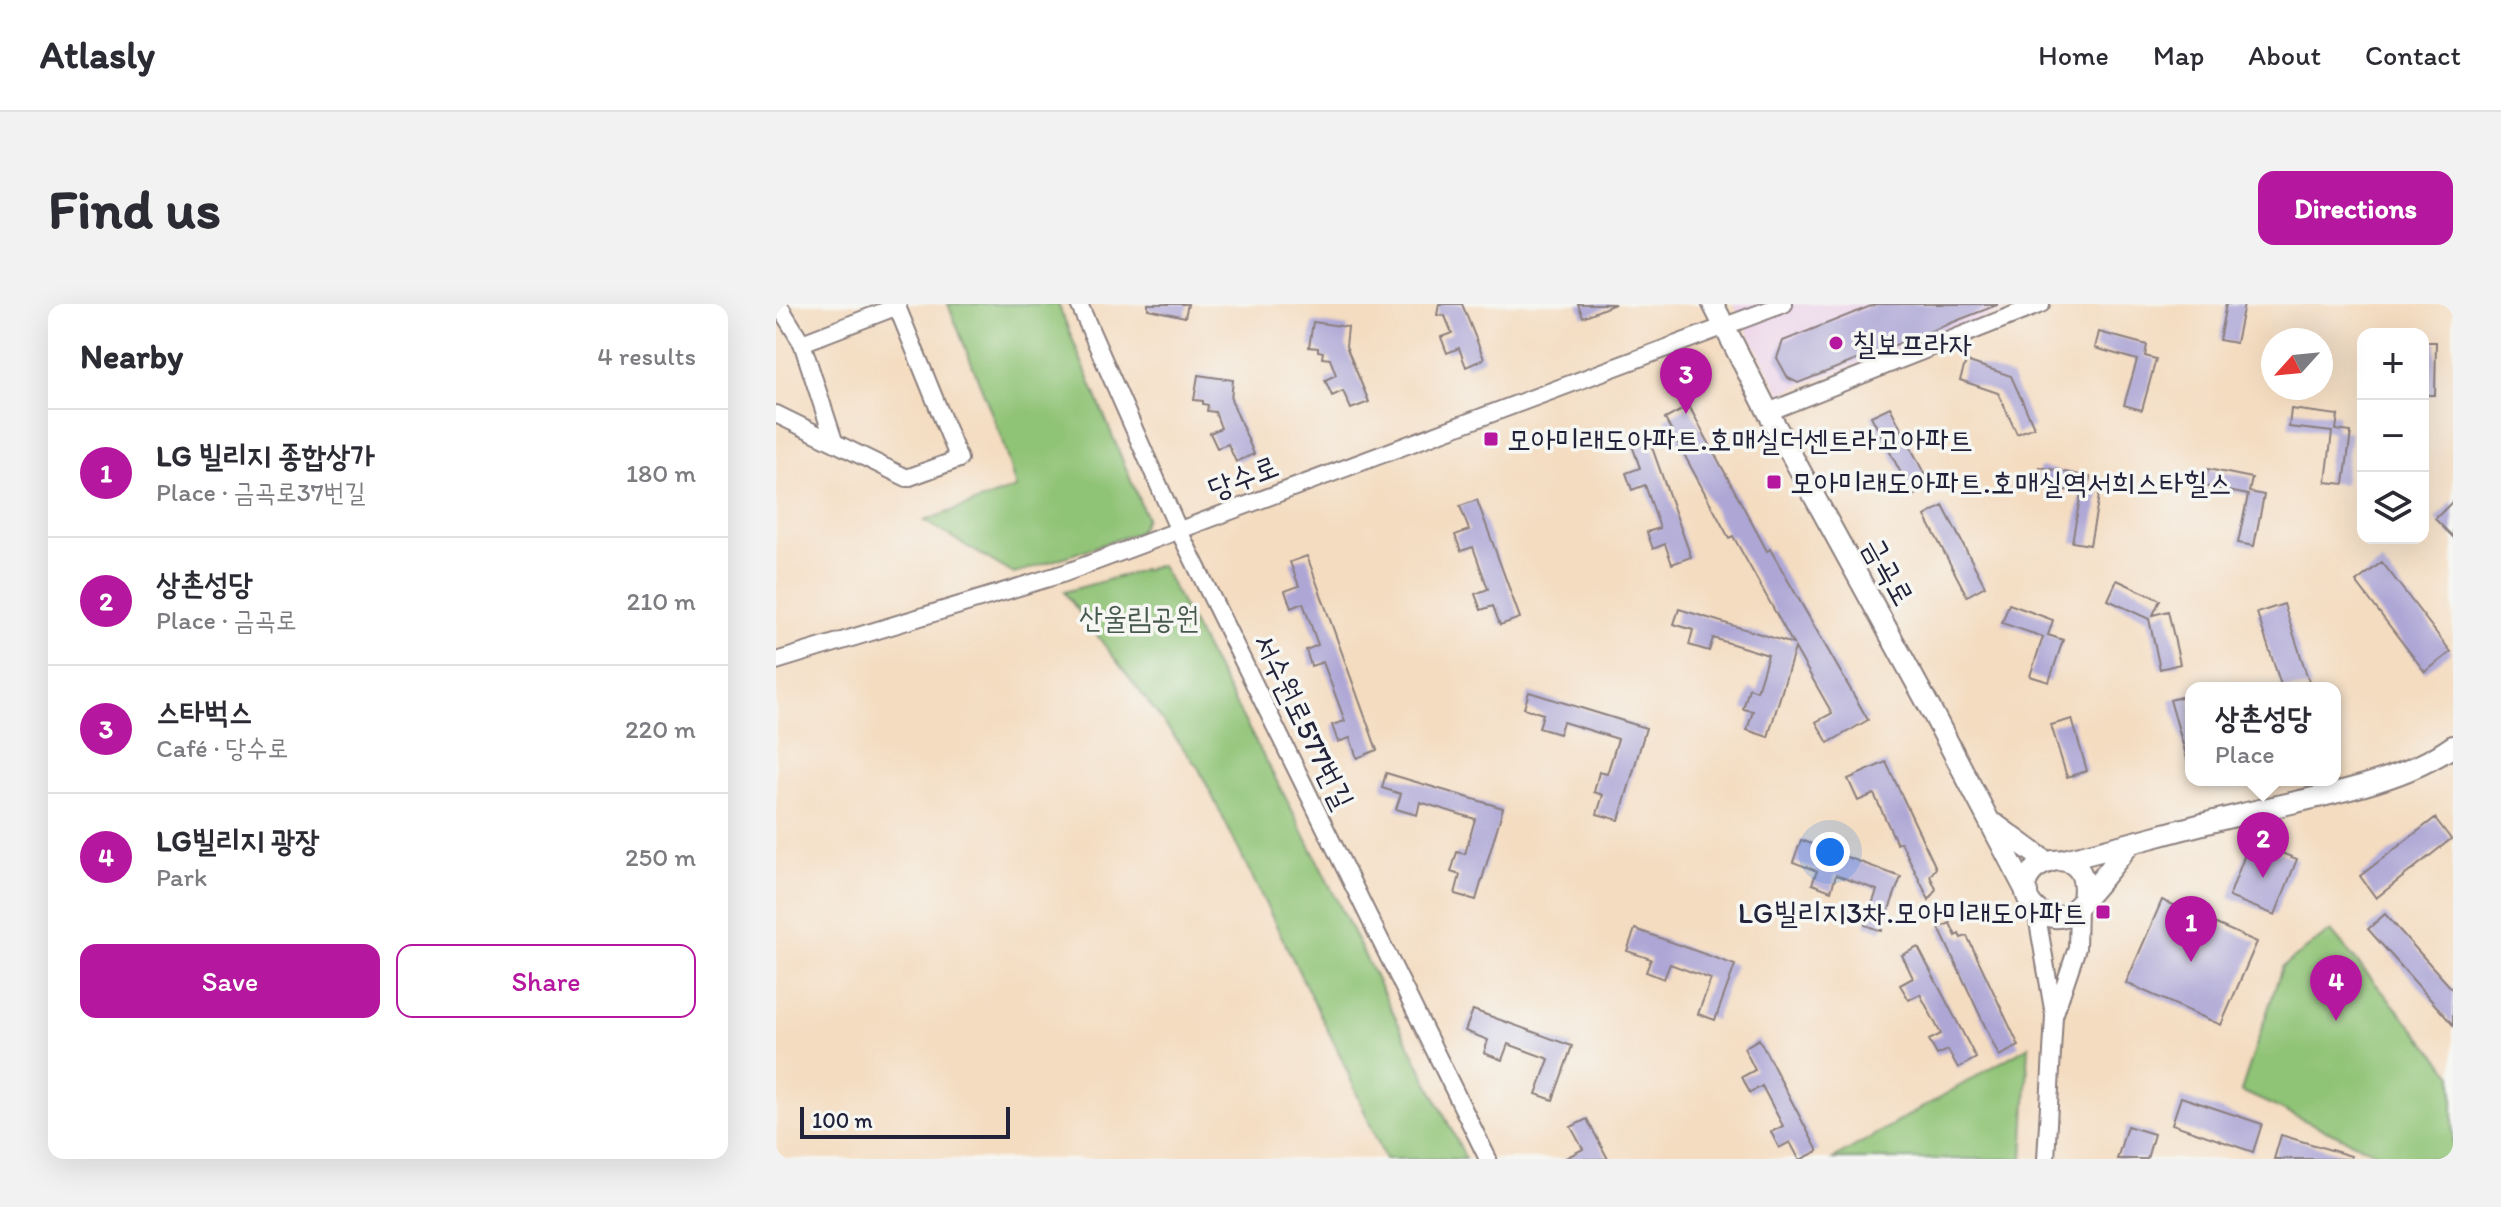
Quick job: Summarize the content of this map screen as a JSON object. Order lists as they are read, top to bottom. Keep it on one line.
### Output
{"streets":{"main road":["금곡로"],"street":["당수로","서수원로577번길"]},"crossings":[["당수로","금곡로"],["당수로","서수원로577번길"]],"parks":["산울림공원"],"places":{"other":["칠보프라자"],"transit":["모아미래도아파트.호매실더센트라고아파트","모아미래도아파트.호매실역서희스타힐스","LG빌리지3차.모아미래도아파트"]},"scale_bar":"100 m","north":"bottom left","page":{"header":"Atlasly","nav":["Home","Map","About","Contact"],"buttons":["Directions",["Save","Share"]],"title":"Find us","heading":["Nearby","4 results"],"map_buttons":["+","−"],"pins":["3","2","1","4"],"list":[{"mark":"1","name":"LG 빌리지 종합상가","note":"Place · 금곡로37번길","value":"180 m"},{"mark":"2","name":"상촌성당","note":"Place · 금곡로","value":"210 m"},{"mark":"3","name":"스타벅스","note":"Café · 당수로","value":"220 m"},{"mark":"4","name":"LG빌리지 광장","note":"Park","value":"250 m"}],"popup":["상촌성당","Place"],"scale":"100 m"}}
